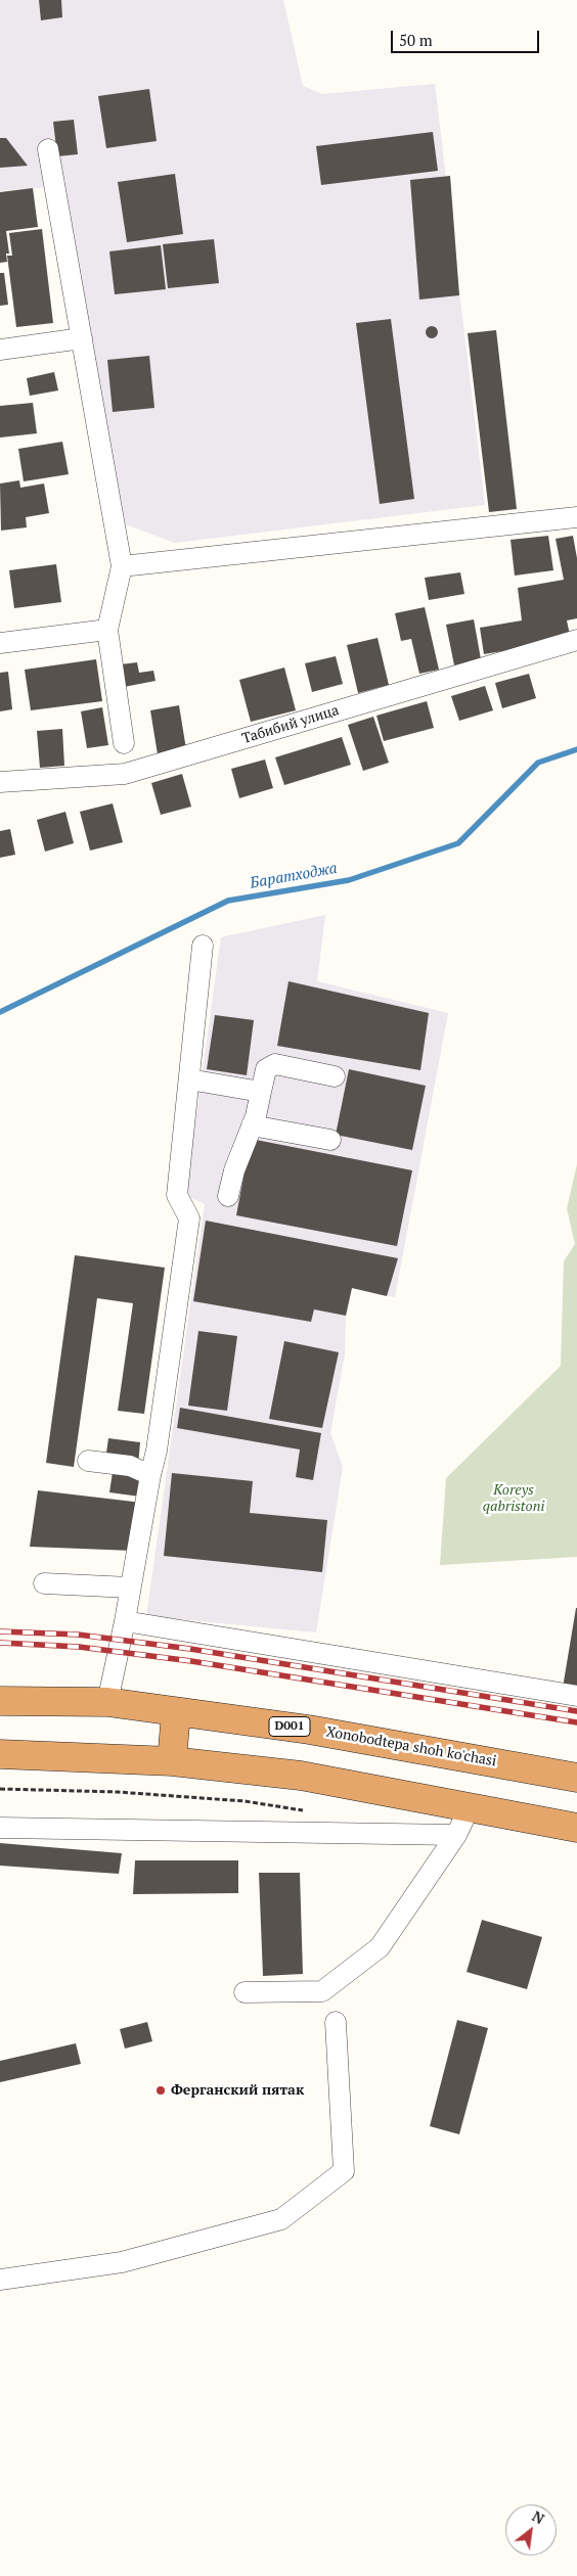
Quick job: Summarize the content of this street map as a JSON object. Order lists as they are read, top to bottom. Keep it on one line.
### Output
{"streets":{"highway":["D001","Xonobodtepa shoh ko'chasi"],"street":["Табибий улица"]},"water":["Баратходжа"],"parks":["Koreys qabristoni"],"places":["Ферганский пятак"],"scale_bar":"50 m","north":"top right"}
